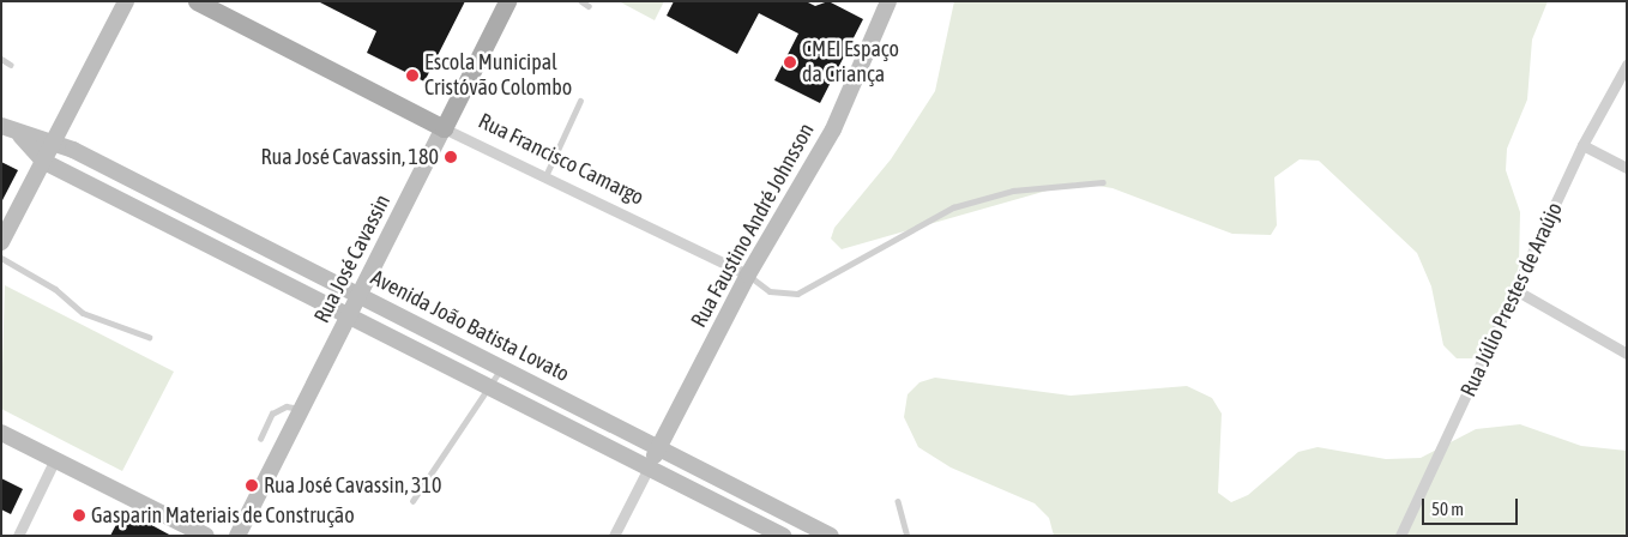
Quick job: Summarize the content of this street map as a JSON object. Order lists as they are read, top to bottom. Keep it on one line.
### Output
{"streets":{"main road":["Rua Francisco Camargo","Rua José Cavassin"],"street":["Rua Faustino André Johnsson","Rua Júlio Prestes de Araújo","Avenida João Batista Lovato"]},"crossings":[["Rua Francisco Camargo","Rua Faustino André Johnsson"],["Rua Francisco Camargo","Rua José Cavassin"],["Rua Faustino André Johnsson","Avenida João Batista Lovato"],["Rua José Cavassin","Avenida João Batista Lovato"]],"places":["CMEI Espaço da Criança","Escola Municipal Cristóvão Colombo","Rua José Cavassin, 180","Rua José Cavassin, 310","Gasparin Materiais de Construção"],"scale_bar":"50 m"}
